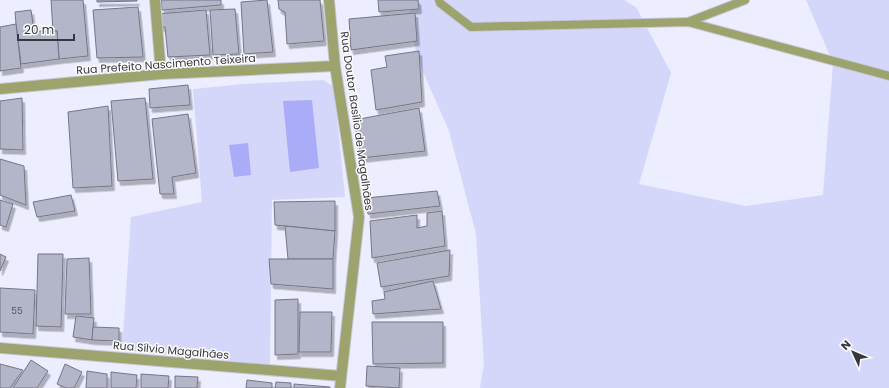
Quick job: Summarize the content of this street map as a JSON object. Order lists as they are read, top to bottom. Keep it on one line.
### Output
{"streets":{"street":["Rua Prefeito Nascimento Teixeira","Rua Doutor Basílio de Magalhães","Rua Sílvio Magalhães"]},"crossings":[["Rua Prefeito Nascimento Teixeira","Rua Doutor Basílio de Magalhães"],["Rua Doutor Basílio de Magalhães","Rua Sílvio Magalhães"]],"house_numbers":["55"],"scale_bar":"20 m","north":"top left"}
